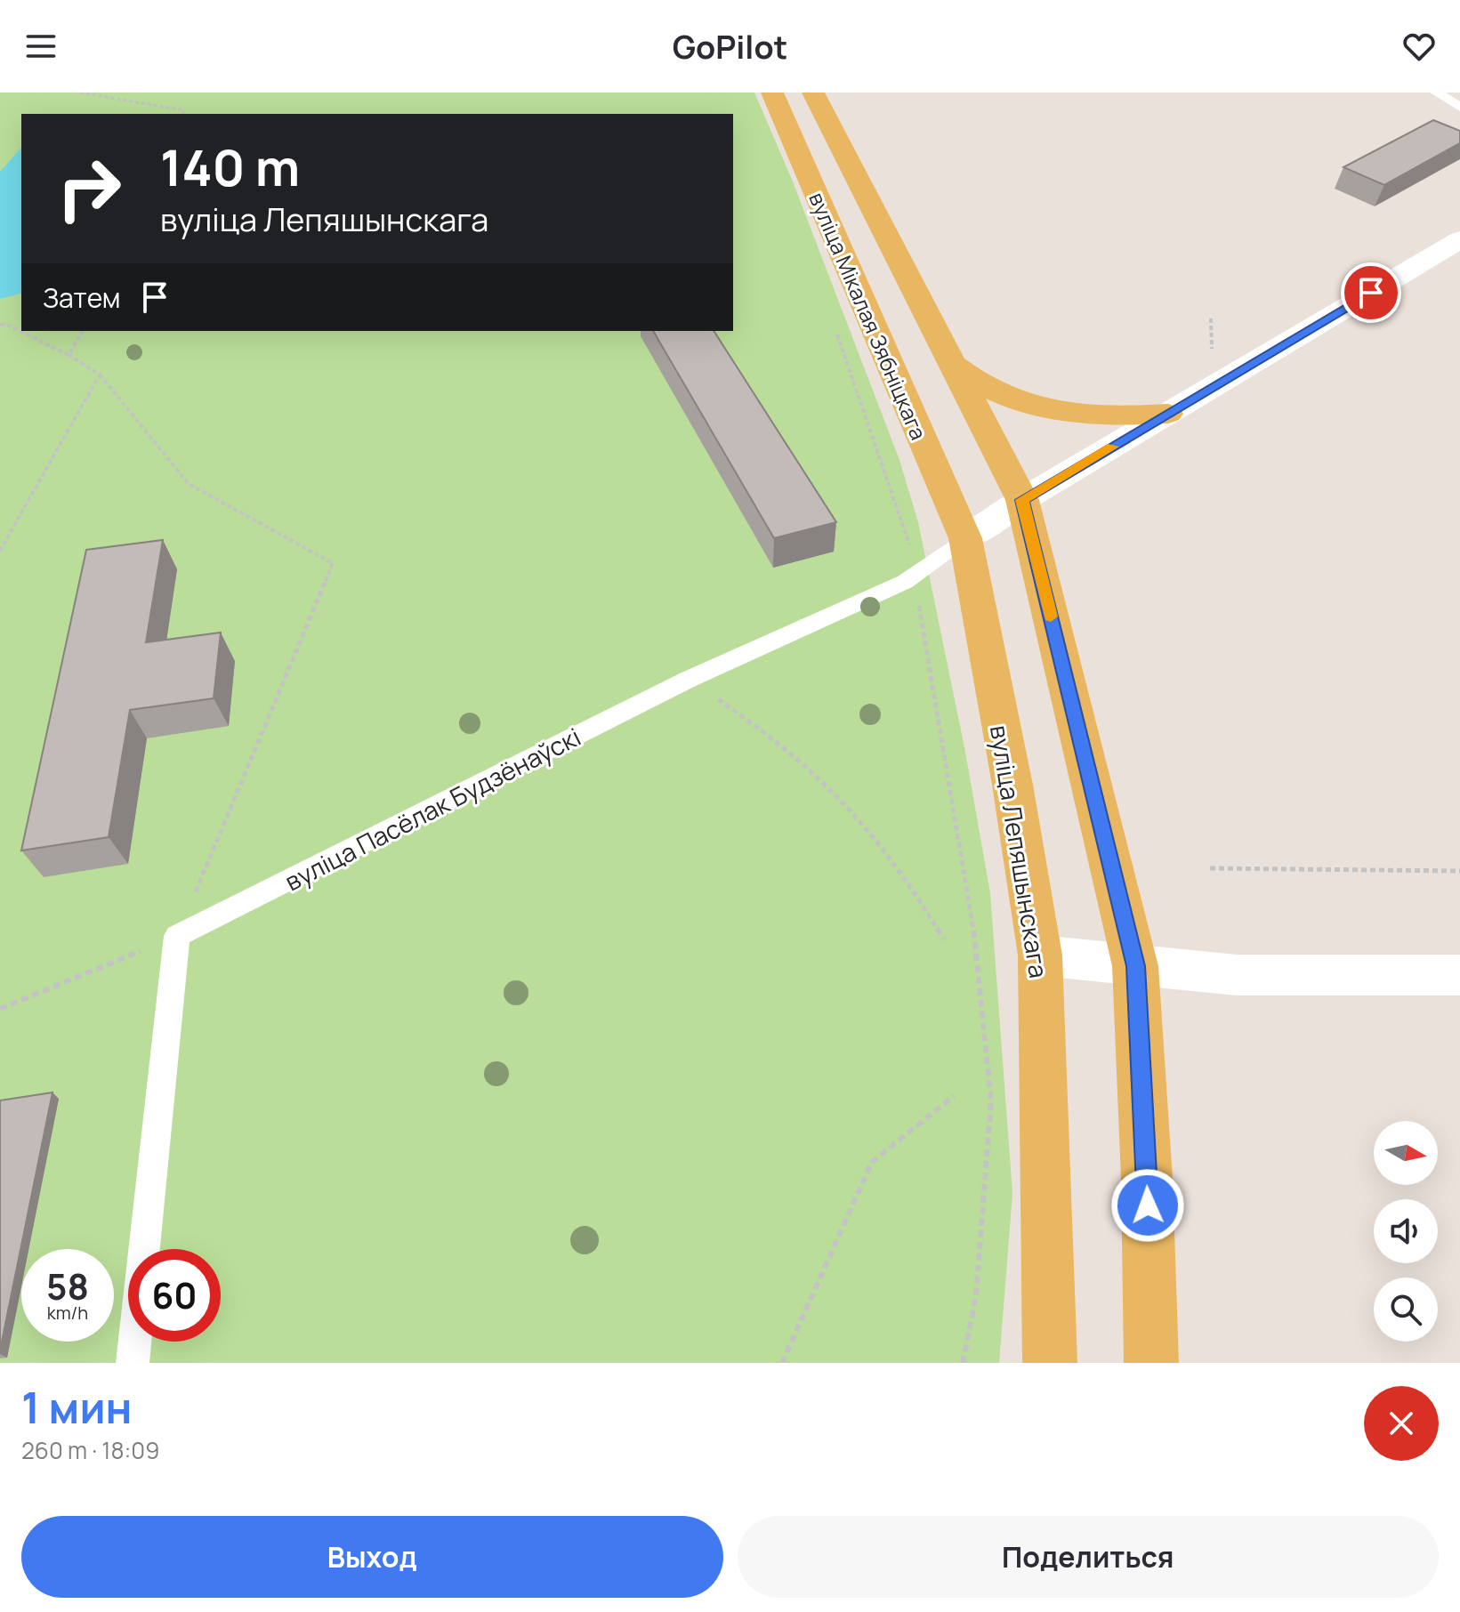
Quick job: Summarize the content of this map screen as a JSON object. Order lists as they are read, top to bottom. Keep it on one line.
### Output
{"streets":{"main road":["вуліца Мікалая Зябніцкага","вуліца Лепяшынскага"],"lane":["вуліца Пасёлак Будзёнаўскі"]},"crossings":[["вуліца Мікалая Зябніцкага","вуліца Пасёлак Будзёнаўскі"],["вуліца Мікалая Зябніцкага","вуліца Лепяшынскага"],["вуліца Пасёлак Будзёнаўскі","вуліца Лепяшынскага"]],"north":"right","page":{"header":"GoPilot","turn":["140 m","вуліца Лепяшынскага"],"then":"Затем","speed":"58 km/h","limit":"60","heading":["1 мин","260 m · 18:09"],"buttons":["Выход","Поделиться"]}}
